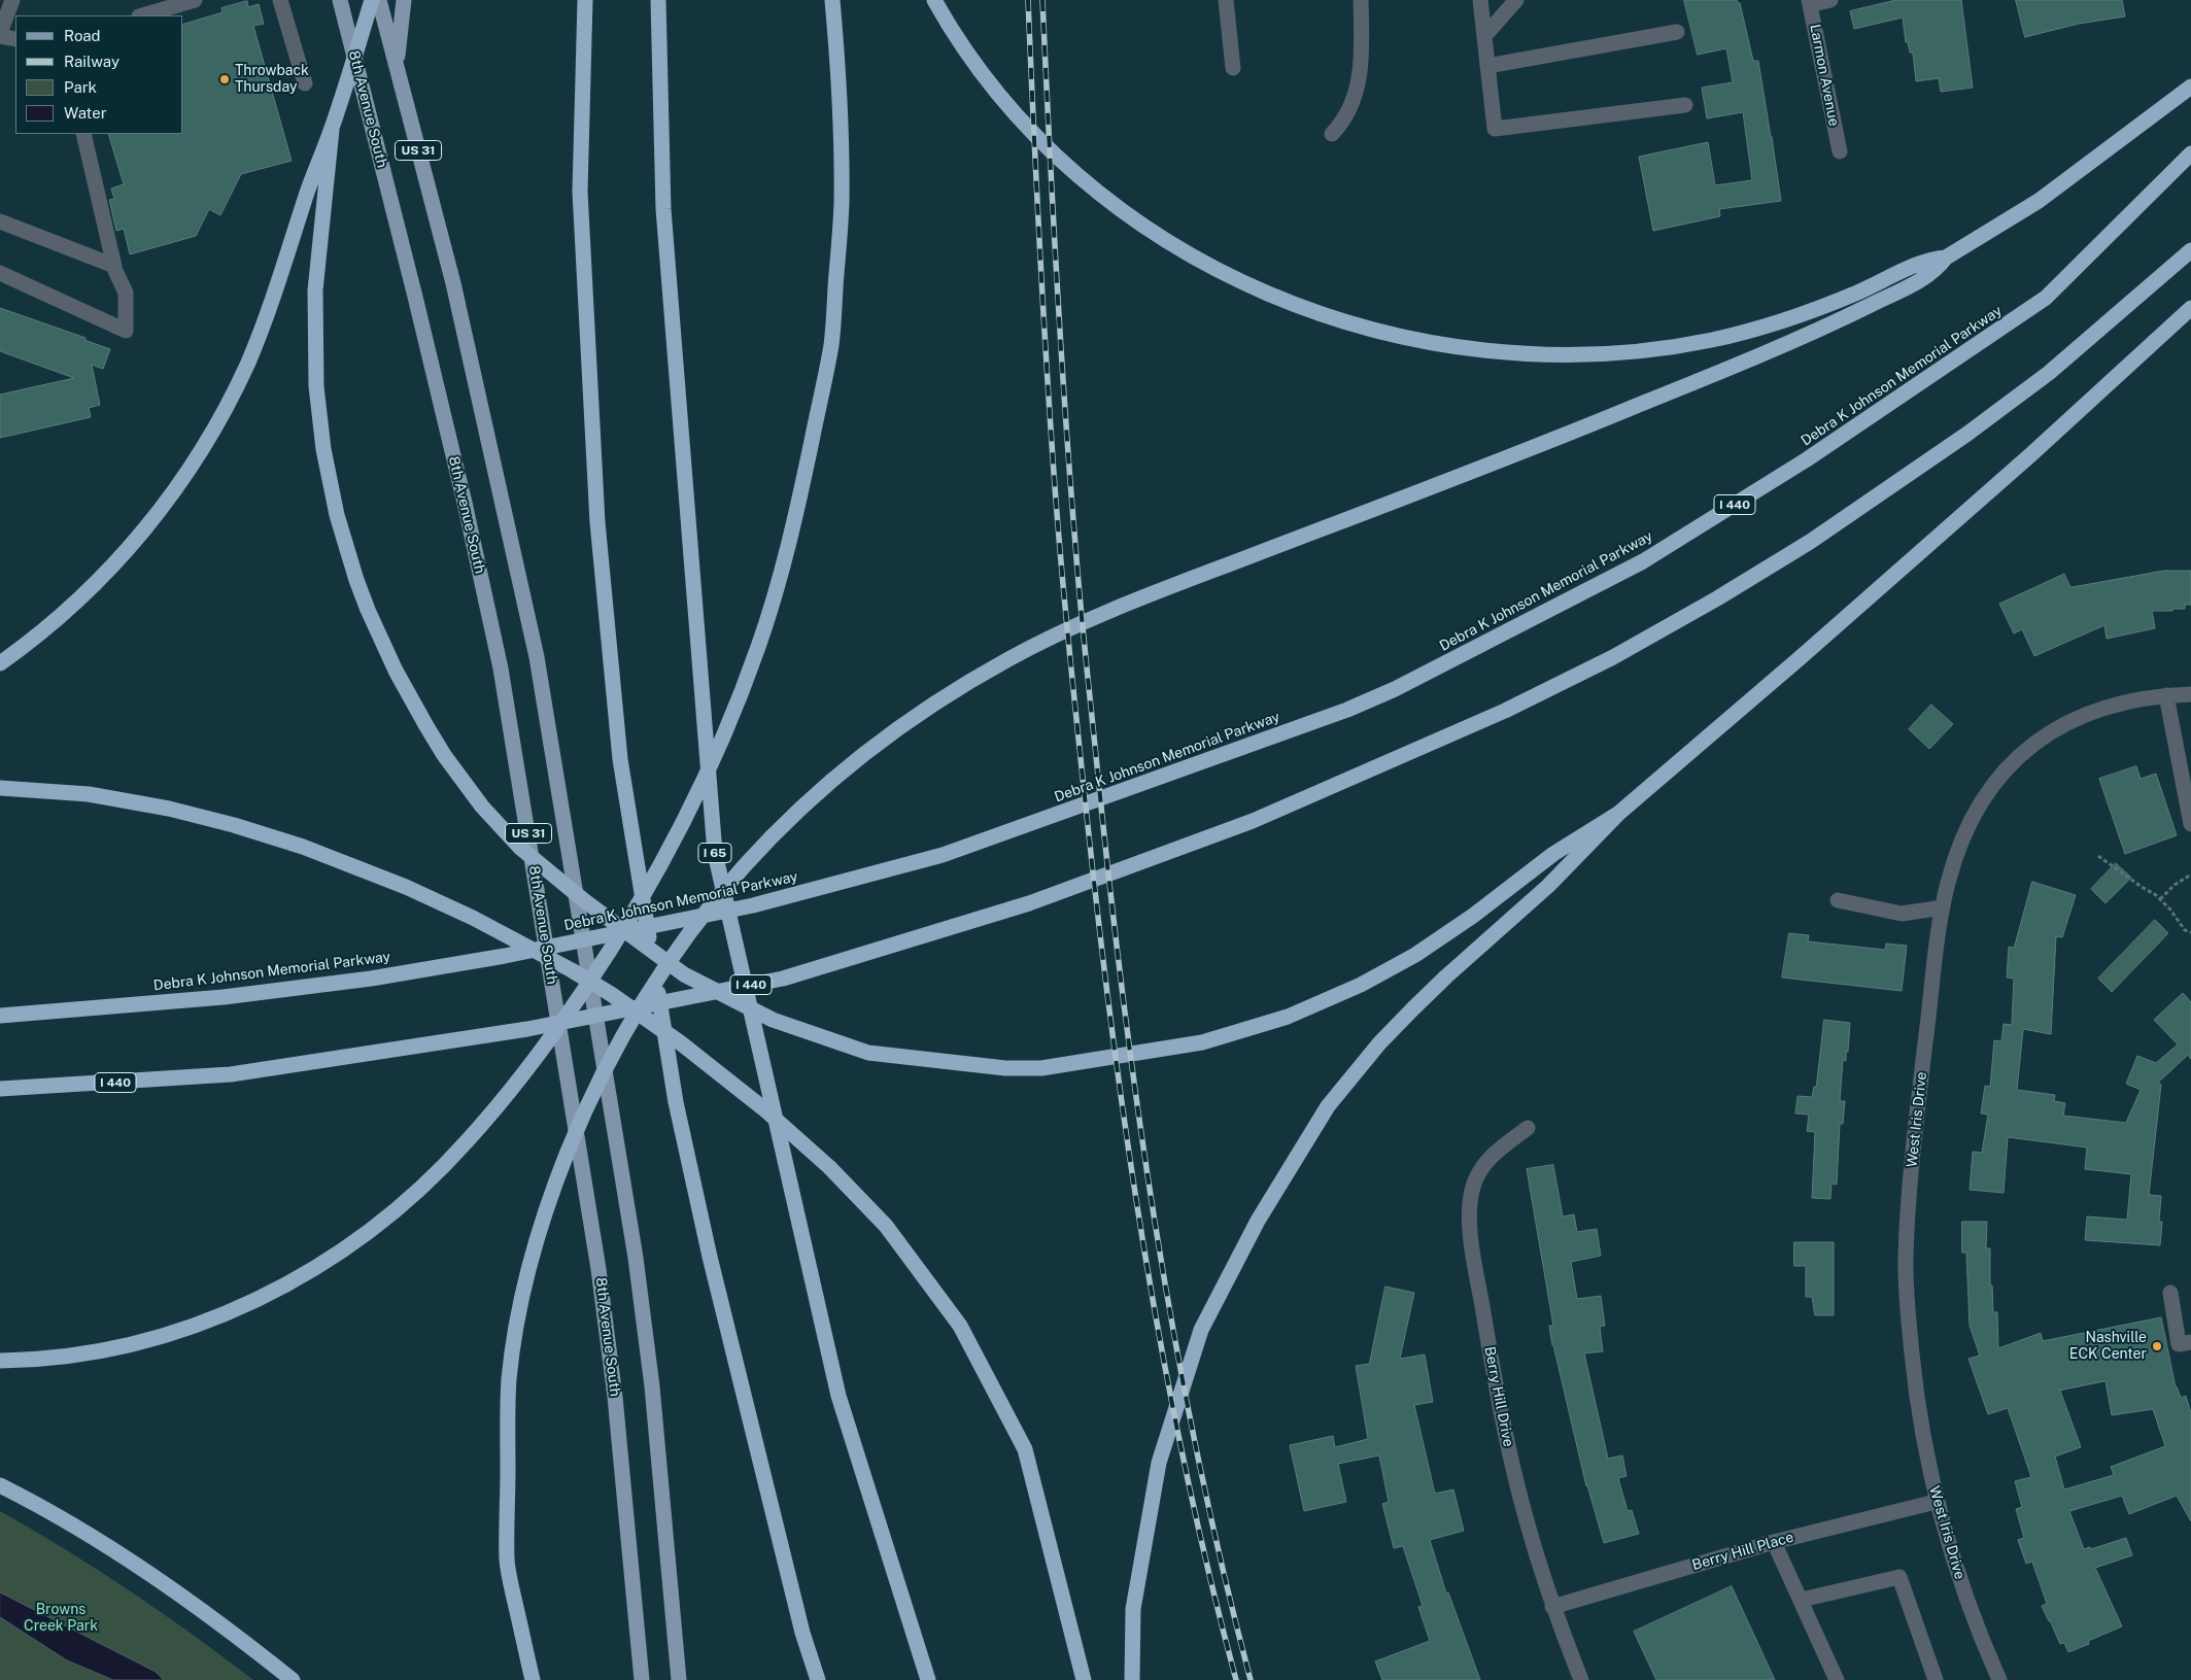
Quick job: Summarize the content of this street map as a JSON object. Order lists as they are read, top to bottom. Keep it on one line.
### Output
{"streets":{"highway":["Debra K Johnson Memorial Parkway","I 440","I 65"],"main road":["8th Avenue South","US 31"],"street":["Larmon Avenue","West Iris Drive","Berry Hill Drive","Berry Hill Place"]},"crossings":[["West Iris Drive","Berry Hill Place"],["Berry Hill Drive","Berry Hill Place"]],"parks":["Browns Creek Park"],"places":["Throwback Thursday","Nashville ECK Center"],"legend":["Road","Railway","Park","Water"]}
